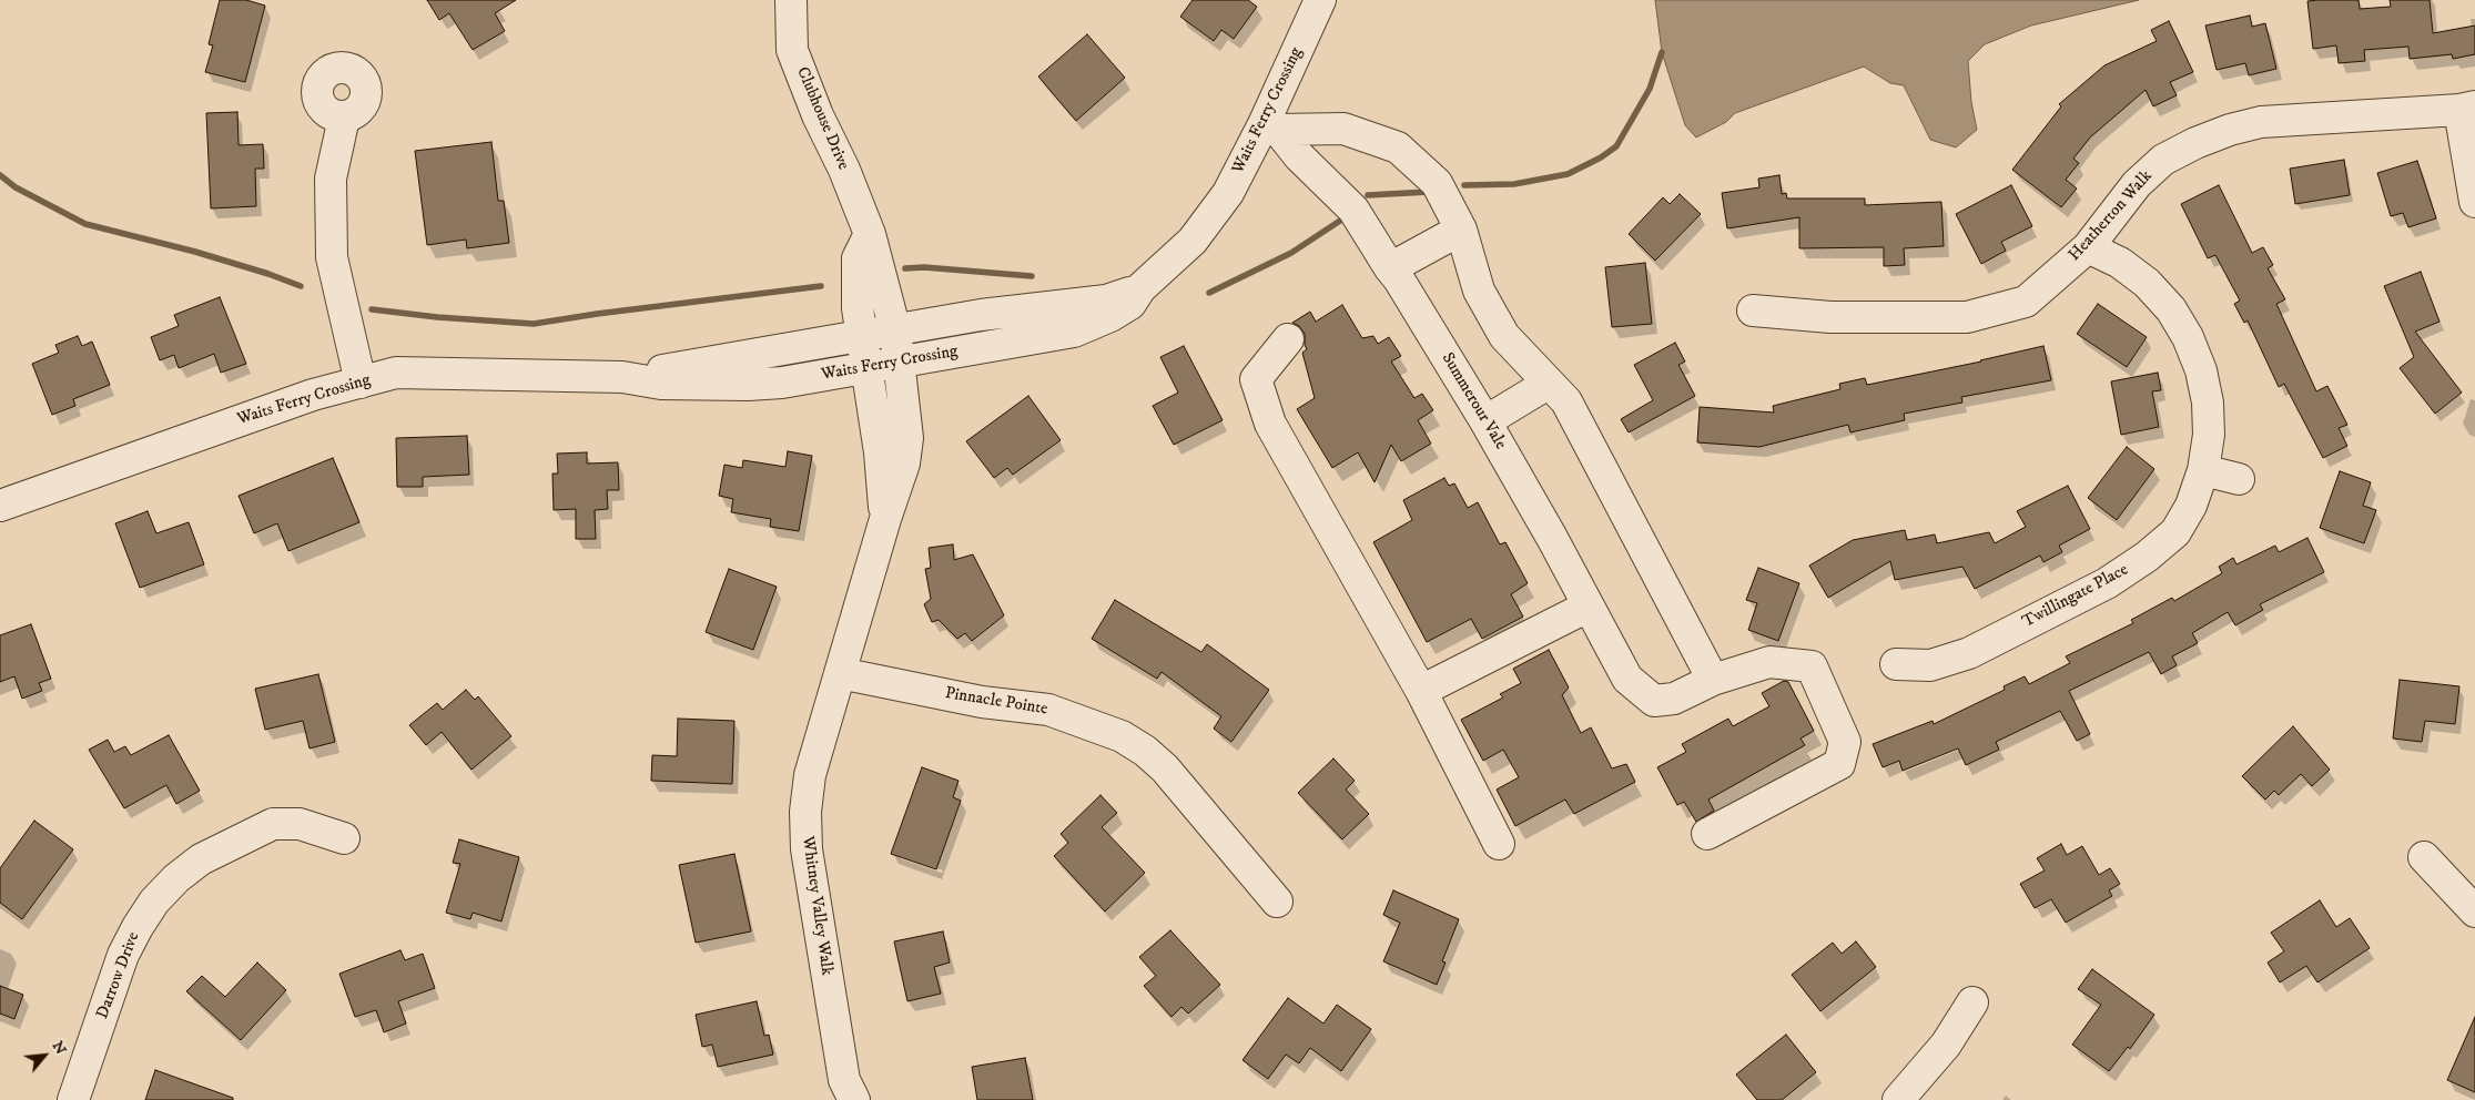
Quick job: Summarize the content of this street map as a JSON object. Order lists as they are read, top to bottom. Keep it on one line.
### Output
{"streets":{"street":["Waits Ferry Crossing","Clubhouse Drive","Heatherton Walk","Summerour Vale","Twillingate Place","Pinnacle Pointe","Whitney Valley Walk","Darrow Drive"]},"crossings":[["Waits Ferry Crossing","Clubhouse Drive"],["Waits Ferry Crossing","Summerour Vale"],["Waits Ferry Crossing","Whitney Valley Walk"],["Clubhouse Drive","Whitney Valley Walk"],["Heatherton Walk","Twillingate Place"],["Pinnacle Pointe","Whitney Valley Walk"]],"north":"top right"}
